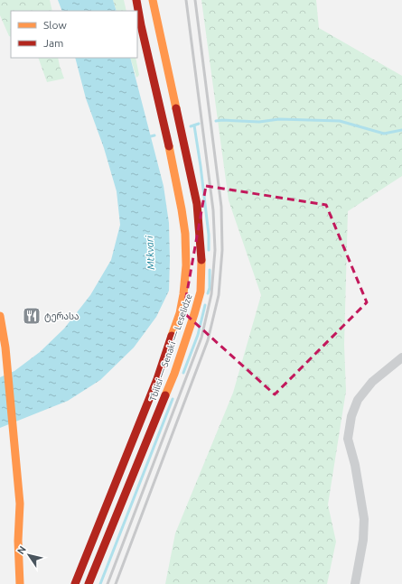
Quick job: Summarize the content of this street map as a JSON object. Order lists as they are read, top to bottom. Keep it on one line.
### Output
{"streets":{"main road":["Tbilisi — Senaki — Leselidze"]},"water":["Mtkvari"],"places":{"restaurant":["ტერასა"]},"legend":["Slow","Jam"],"north":"top left"}
